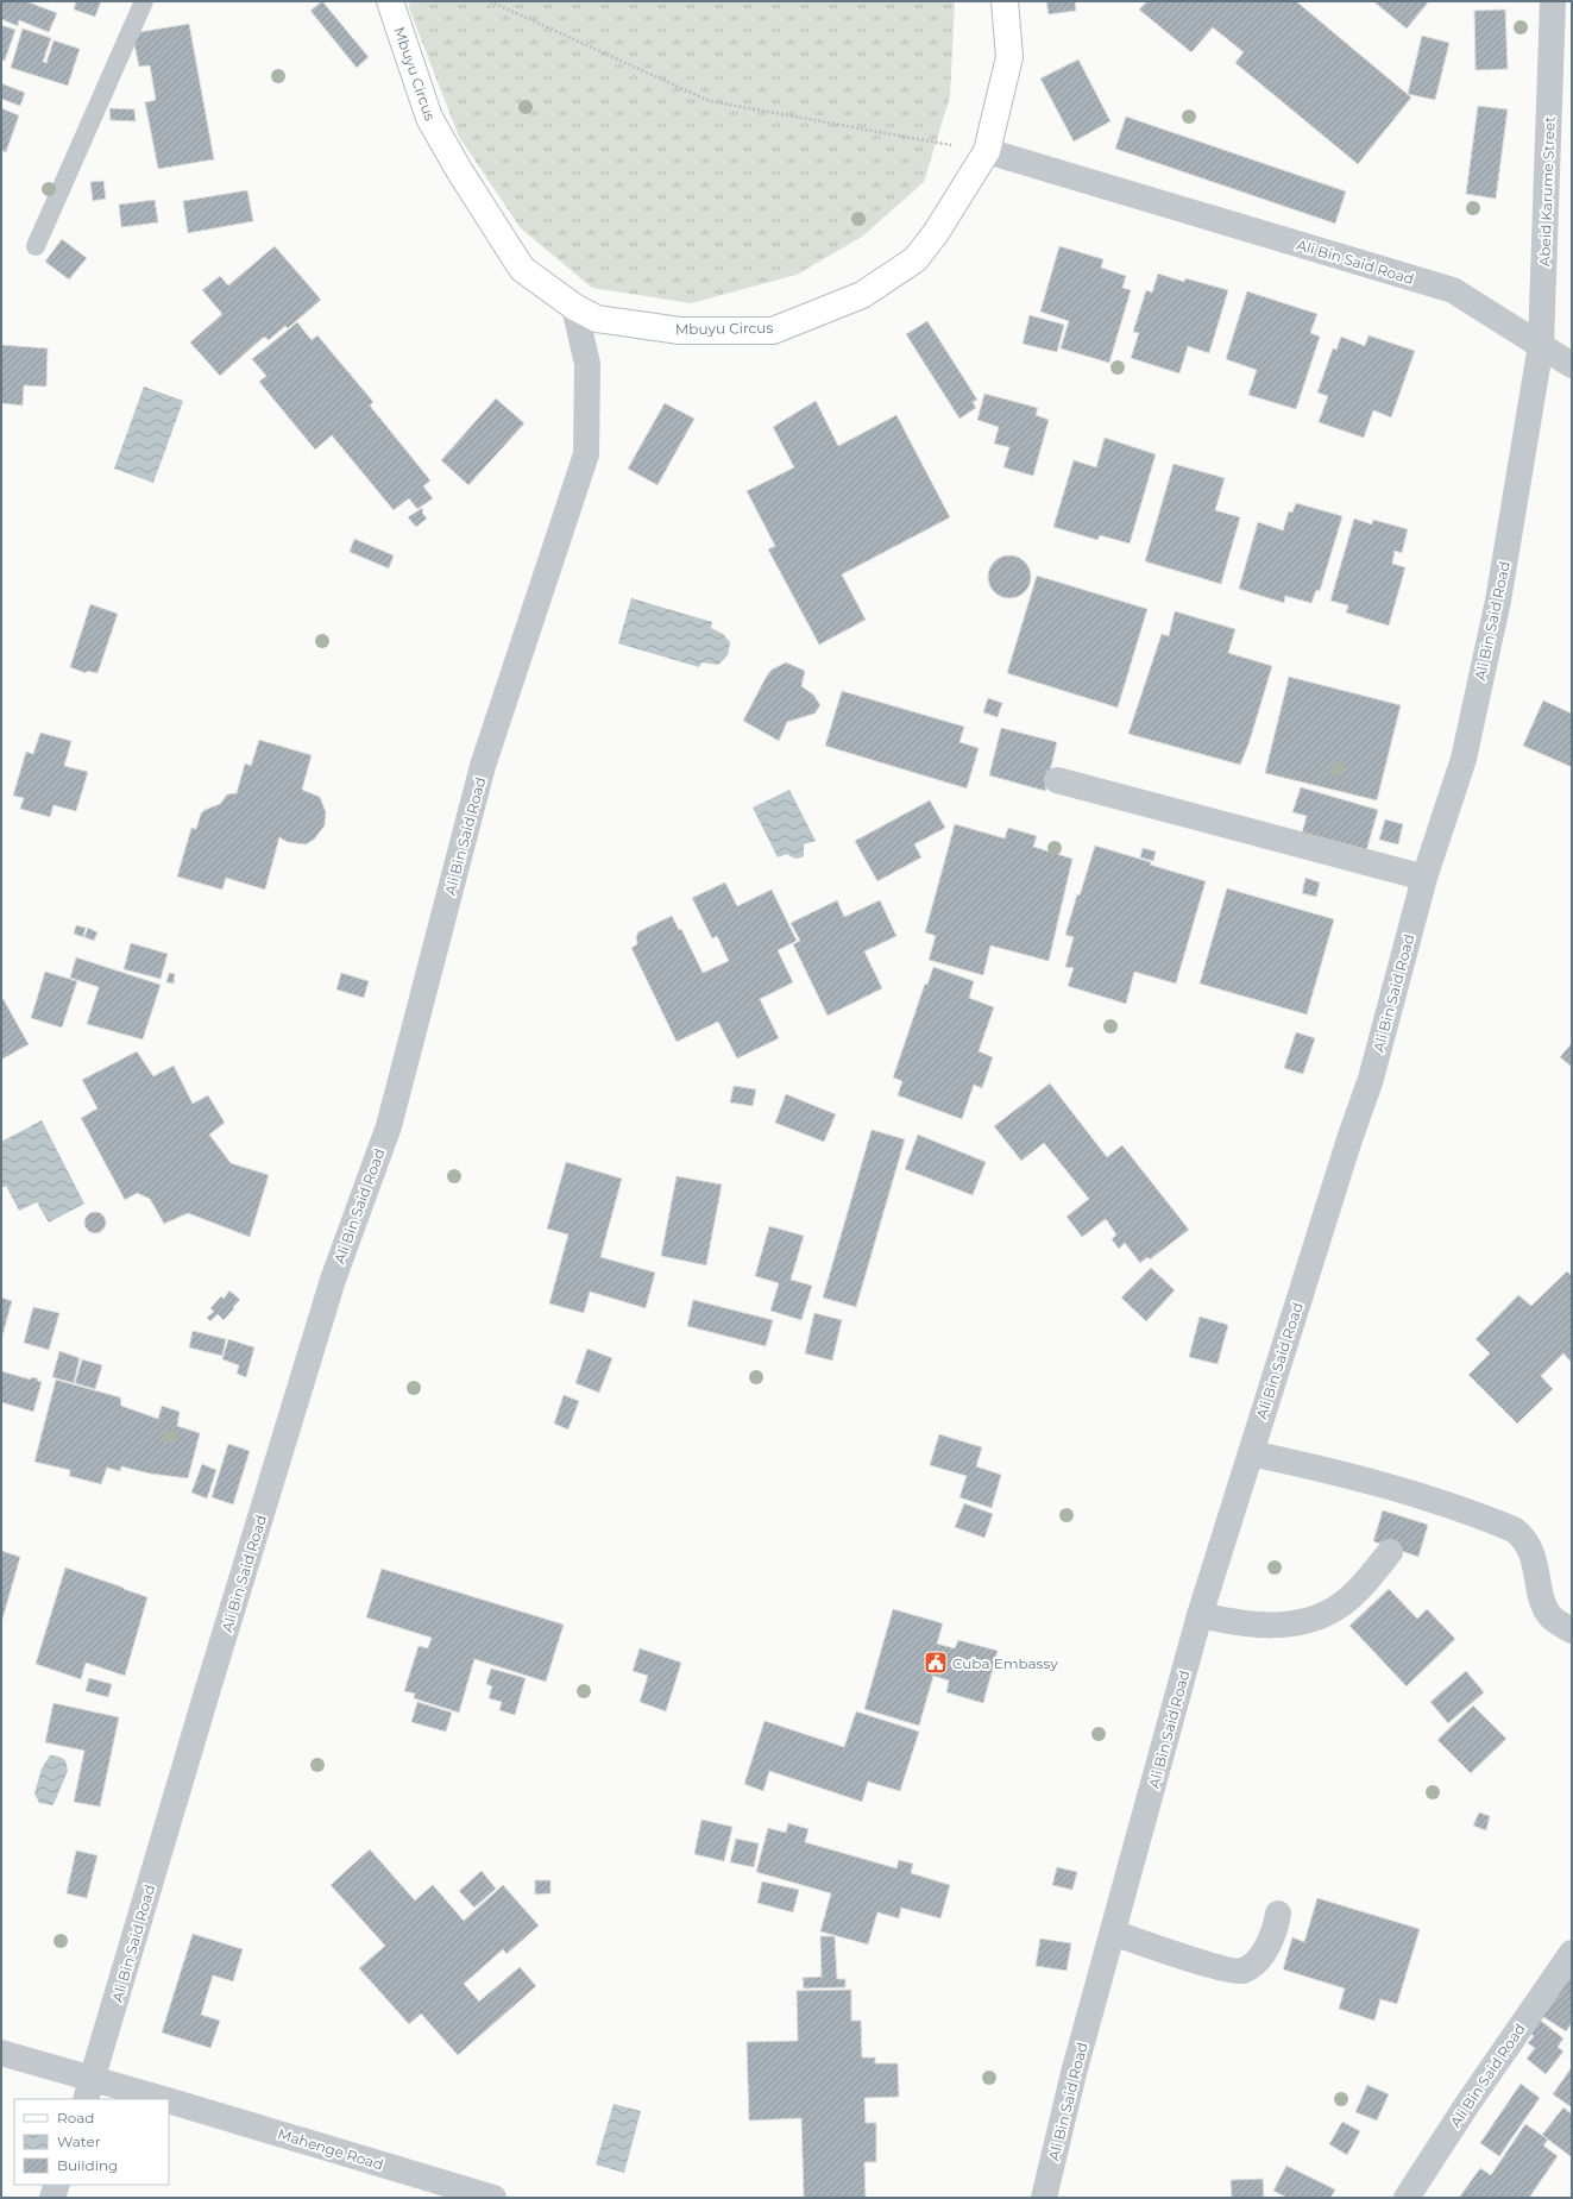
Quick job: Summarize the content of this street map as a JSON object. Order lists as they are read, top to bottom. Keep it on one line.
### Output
{"streets":{"street":["Mbuyu Circus","Abeid Karume Street","Ali Bin Said Road","Mahenge Road"]},"crossings":[["Mbuyu Circus","Ali Bin Said Road"],["Abeid Karume Street","Ali Bin Said Road"],["Ali Bin Said Road","Mahenge Road"]],"places":{"public building":["Cuba Embassy"]},"legend":["Road","Water","Building"]}
